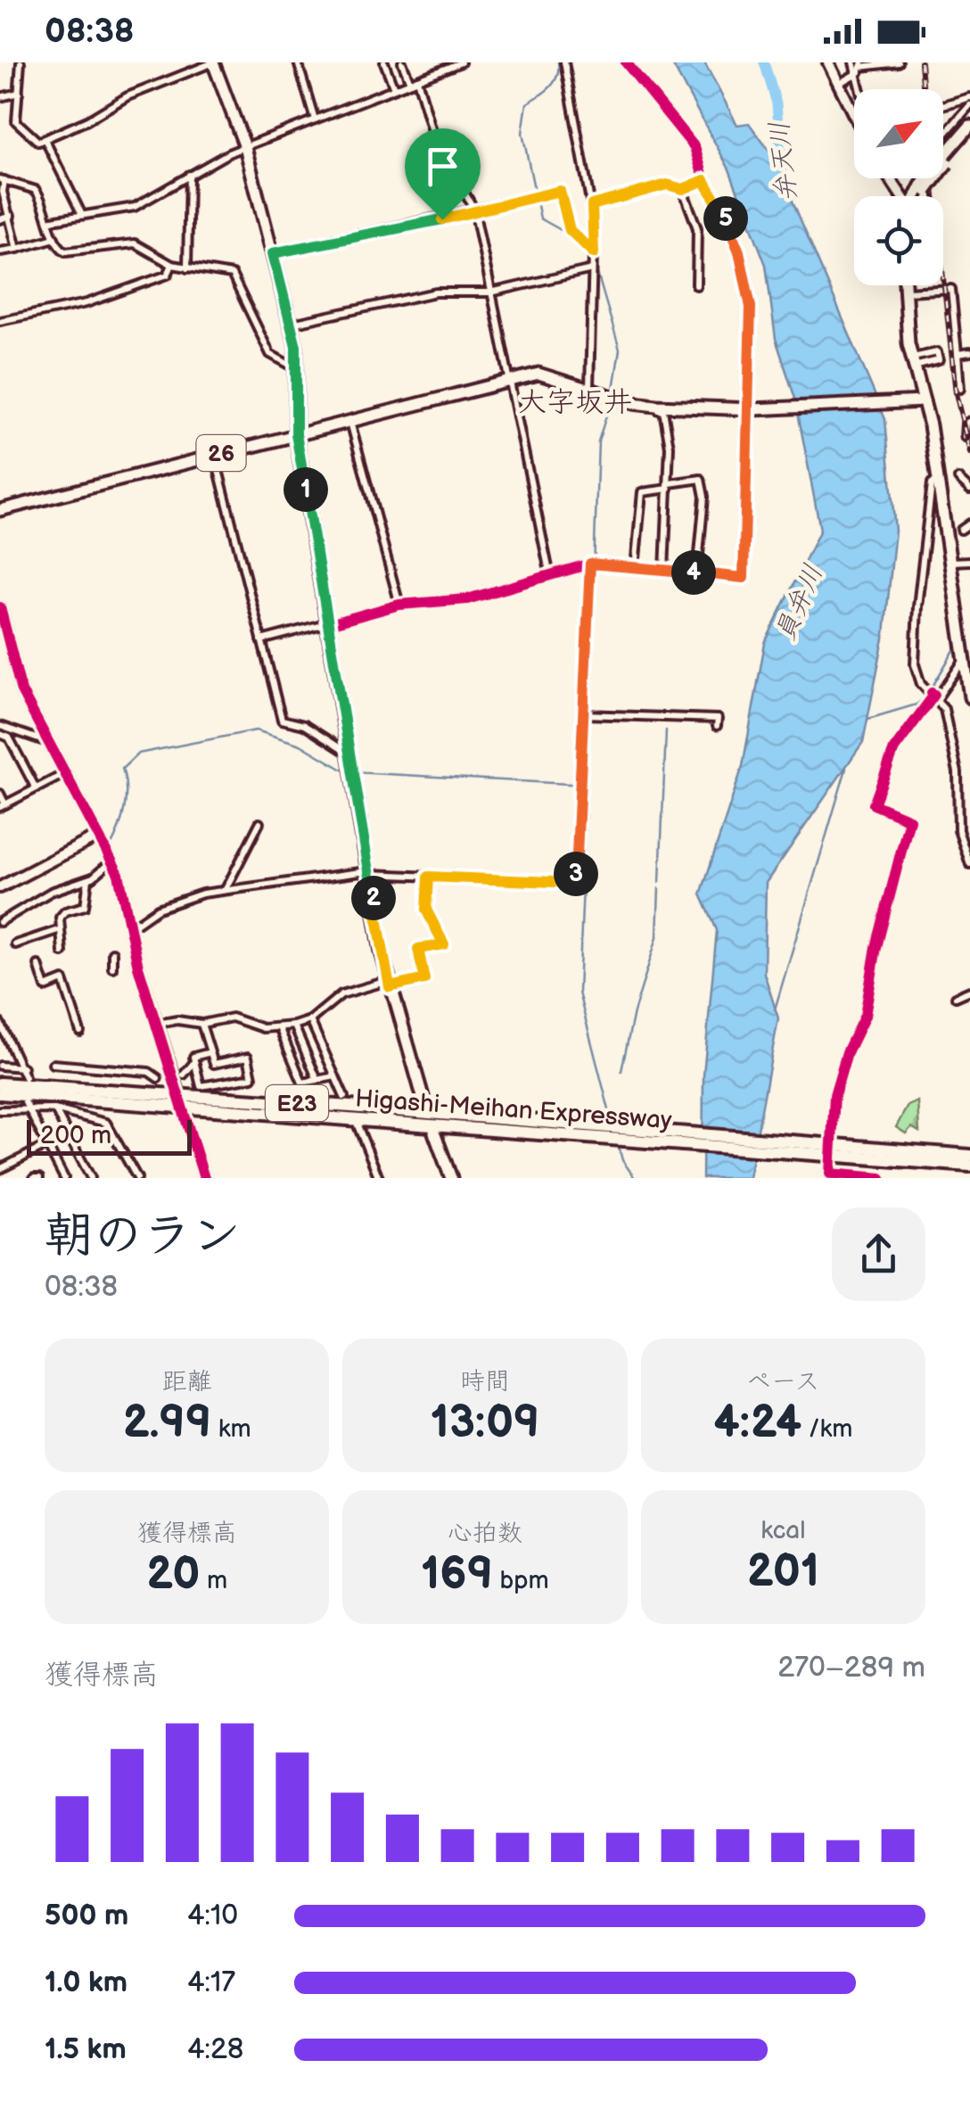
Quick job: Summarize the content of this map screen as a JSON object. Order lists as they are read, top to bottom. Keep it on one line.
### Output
{"streets":{"highway":["E23","Higashi-Meihan Expressway"],"main road":["26"]},"districts":["大字坂井"],"water":["弁天川","員弁川"],"scale_bar":"200 m","north":"top right","page":{"status":"08:38","pins":["5","1","4","3","2"],"scale":"200 m","heading":["朝のラン","08:38"],"stats":[["距離","2.99 km"],["時間","13:09"],["ペース","4:24 /km"],["獲得標高","20 m"],["心拍数","169 bpm"],["kcal","201"]],"chart":["獲得標高","270–289 m"],"list":[{"name":"500 m","note":"4:10"},{"name":"1.0 km","note":"4:17"},{"name":"1.5 km","note":"4:28"}]}}
